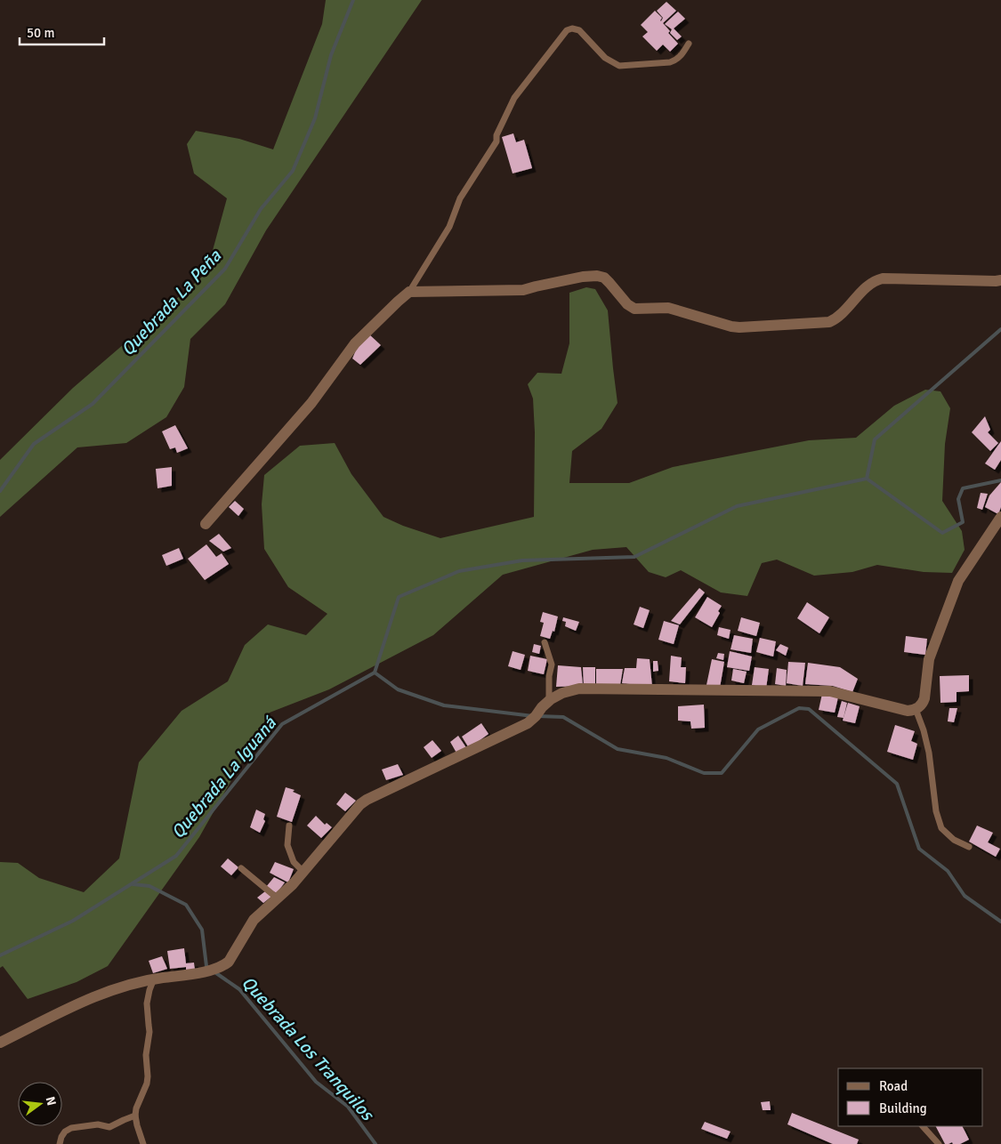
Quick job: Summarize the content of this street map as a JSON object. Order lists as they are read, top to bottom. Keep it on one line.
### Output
{"water":["Quebrada La Peña","Quebrada La Iguaná","Quebrada Los Tranquilos"],"legend":["Road","Building"],"scale_bar":"50 m","north":"right"}
